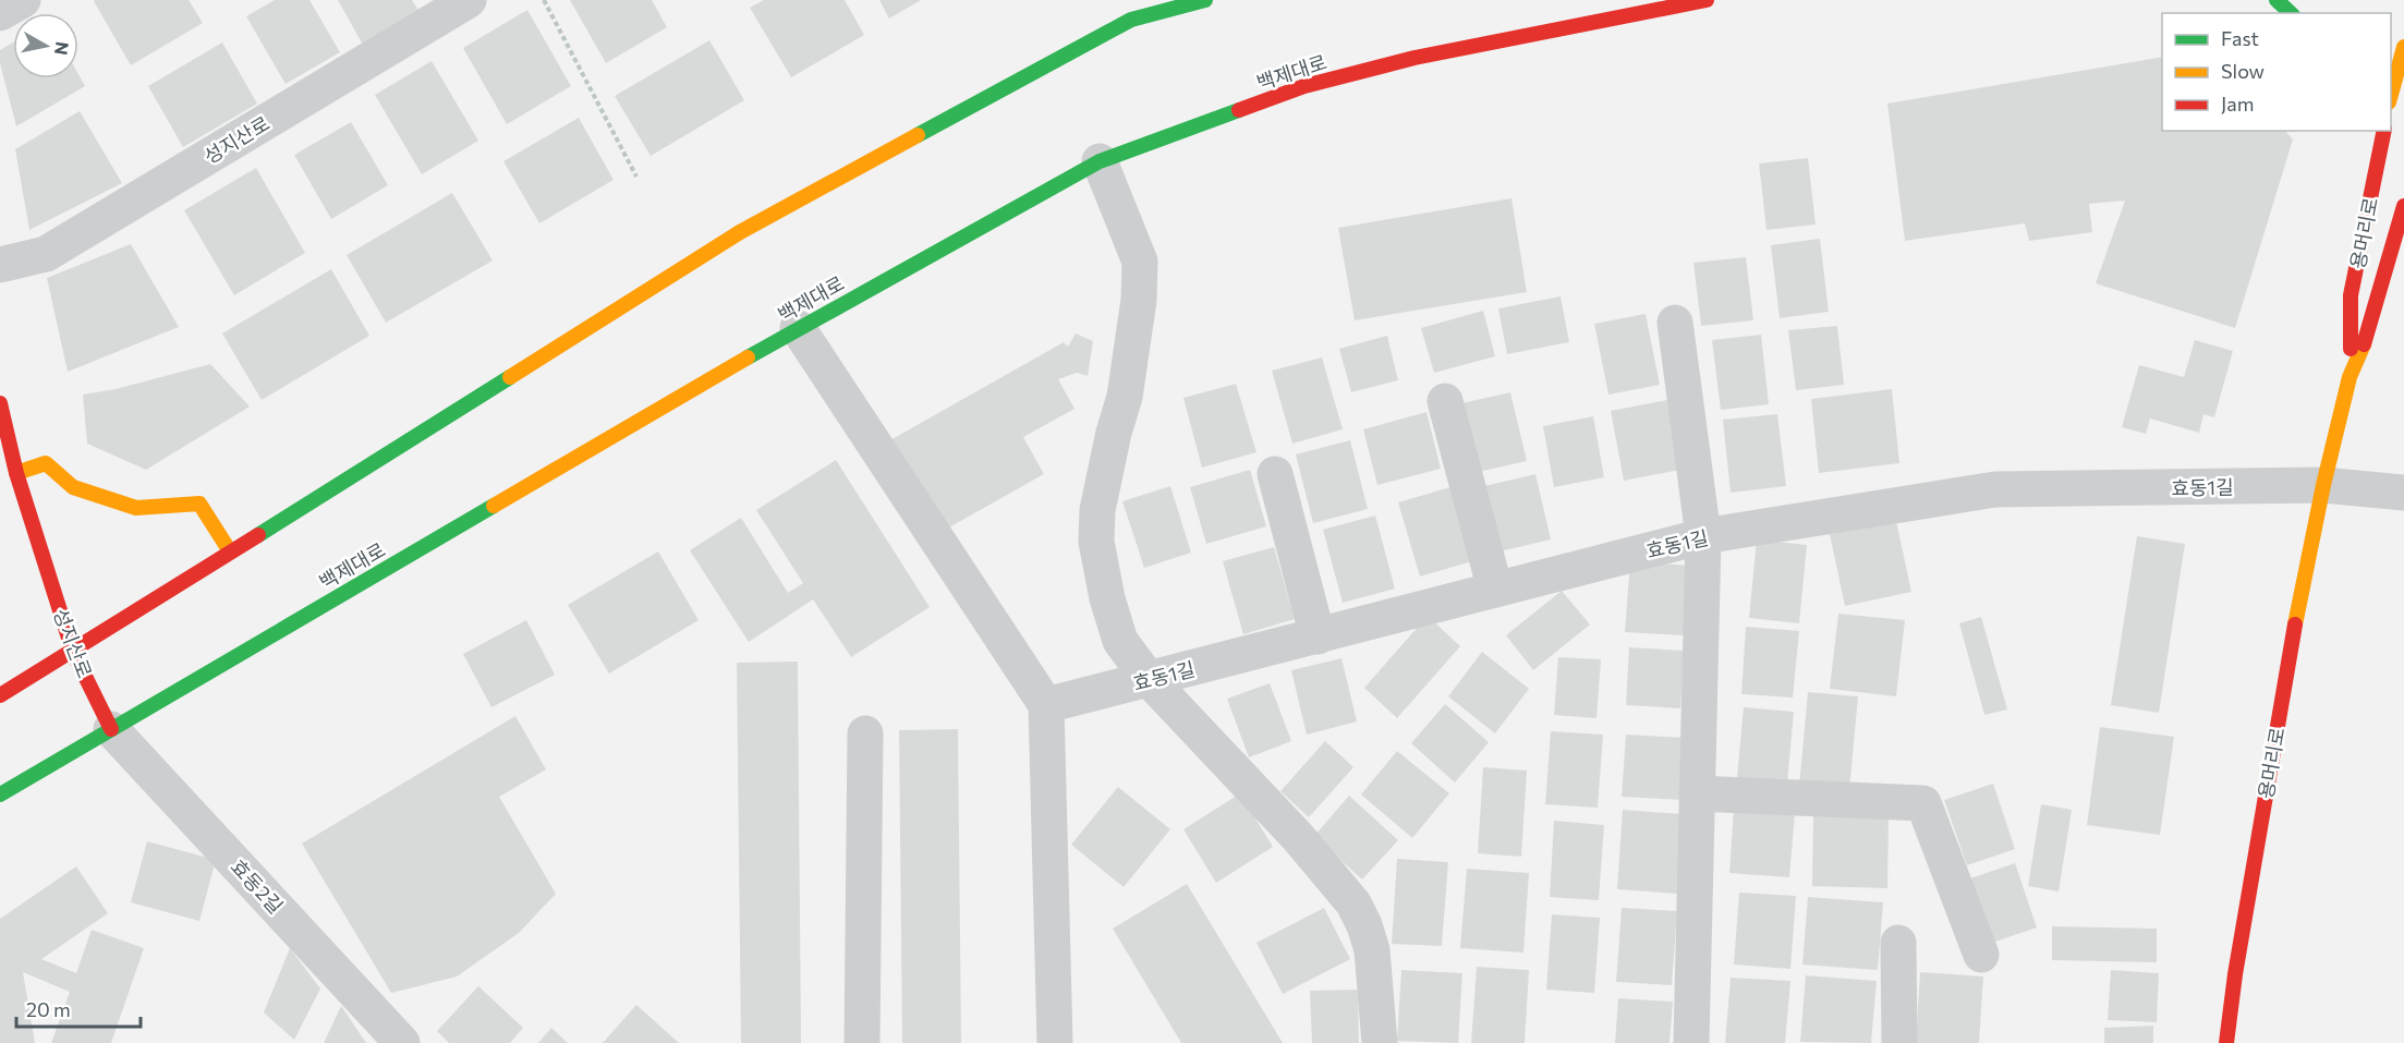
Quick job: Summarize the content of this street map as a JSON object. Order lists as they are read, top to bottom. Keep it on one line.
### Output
{"streets":{"street":["백제대로","성지산로","용머리로","효동1길","효동2길"]},"crossings":[["백제대로","성지산로"],["백제대로","효동2길"],["성지산로","효동2길"],["용머리로","효동1길"]],"legend":["Fast","Slow","Jam"],"scale_bar":"20 m","north":"right"}
